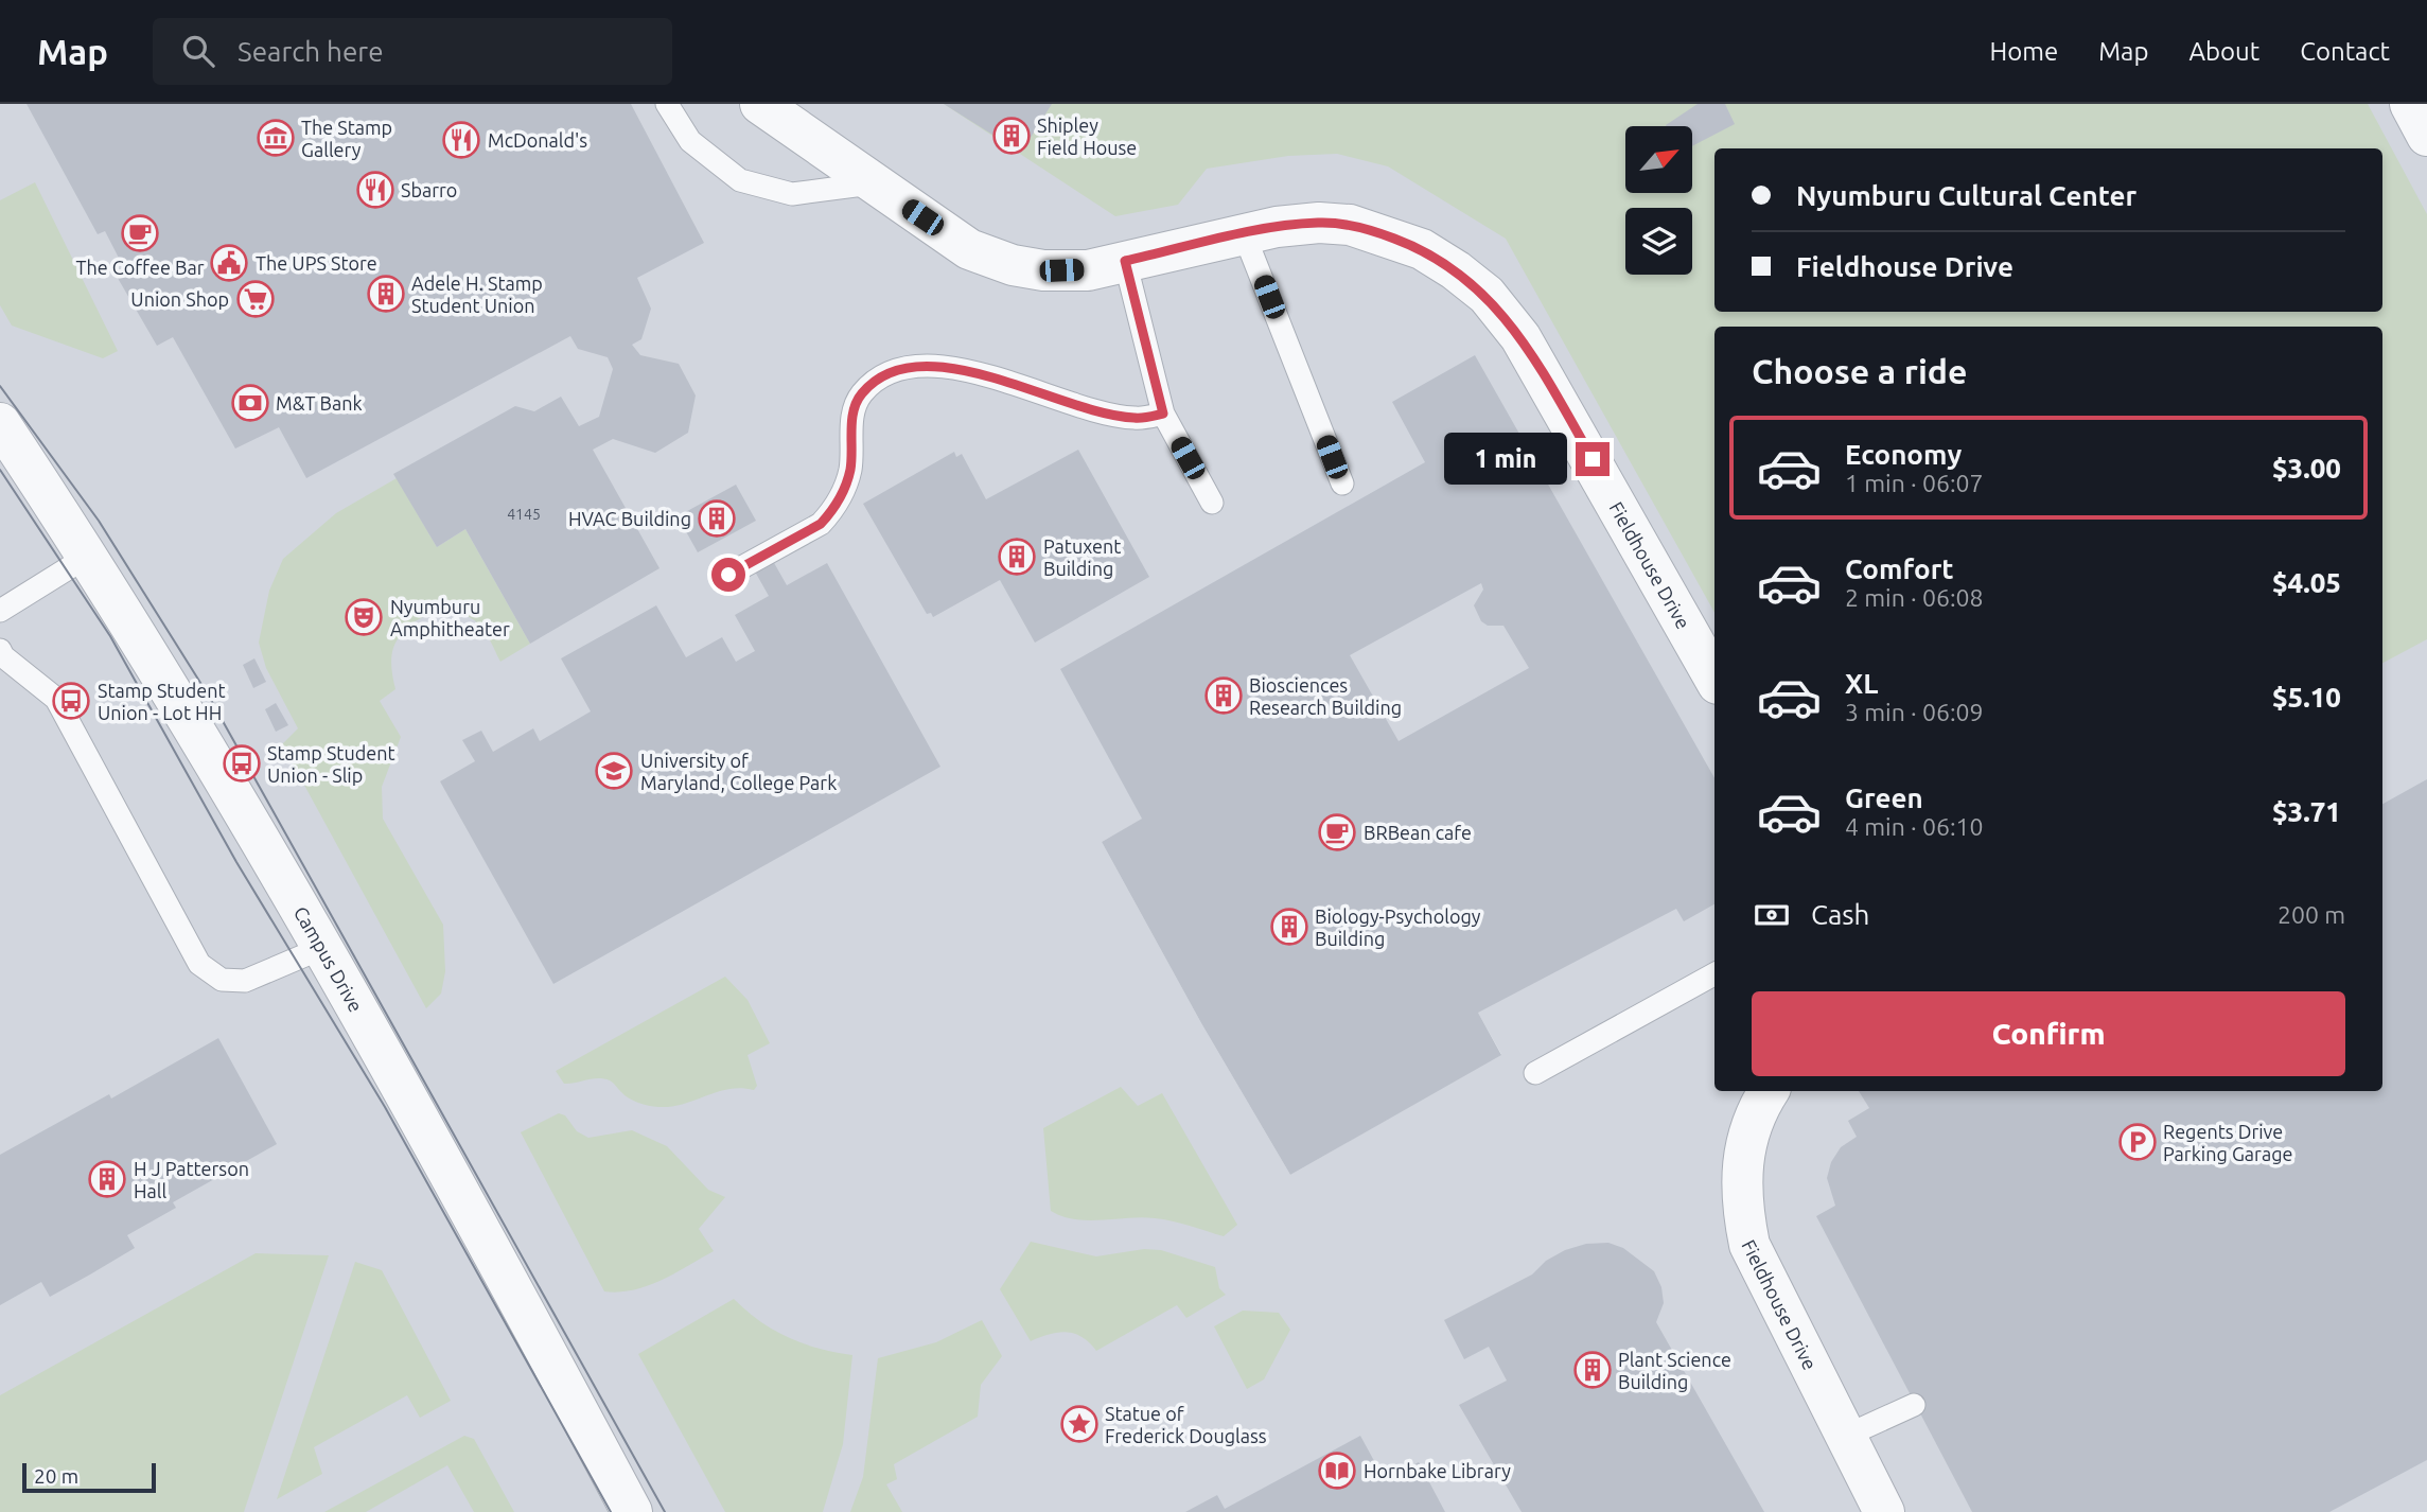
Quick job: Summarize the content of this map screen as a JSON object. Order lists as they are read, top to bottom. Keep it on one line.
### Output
{"streets":{"street":["Fieldhouse Drive","Campus Drive"]},"places":{"building":["Shipley Field House","Adele H. Stamp Student Union","HVAC Building","Patuxent Building","Biosciences Research Building","Biology-Psychology Building","H J Patterson Hall","Plant Science Building"],"museum":["The Stamp Gallery"],"restaurant":["McDonald's","Sbarro"],"cafe":["The Coffee Bar","BRBean cafe"],"public building":["The UPS Store"],"supermarket":["Union Shop"],"bank":["M&T Bank"],"theatre":["Nyumburu Amphitheater"],"bus stop":["Stamp Student Union - Lot HH","Stamp Student Union - Slip"],"school or university":["University of Maryland, College Park"],"parking":["Regents Drive Parking Garage"],"place":["Statue of Frederick Douglass"],"library":["Hornbake Library"]},"house_numbers":["4145"],"scale_bar":"20 m","north":"top right","page":{"header":"Map","search":"Search here","nav":["Home","Map","About","Contact"],"banner":["Nyumburu Cultural Center","Fieldhouse Drive"],"heading":"Choose a ride","list":[{"name":"Economy","note":"1 min · 06:07","value":"$3.00"},{"name":"Comfort","note":"2 min · 06:08","value":"$4.05"},{"name":"XL","note":"3 min · 06:09","value":"$5.10"},{"name":"Green","note":"4 min · 06:10","value":"$3.71"}],"bubble":"1 min","pay":["Cash","200 m"],"buttons":"Confirm","scale":"20 m"}}
